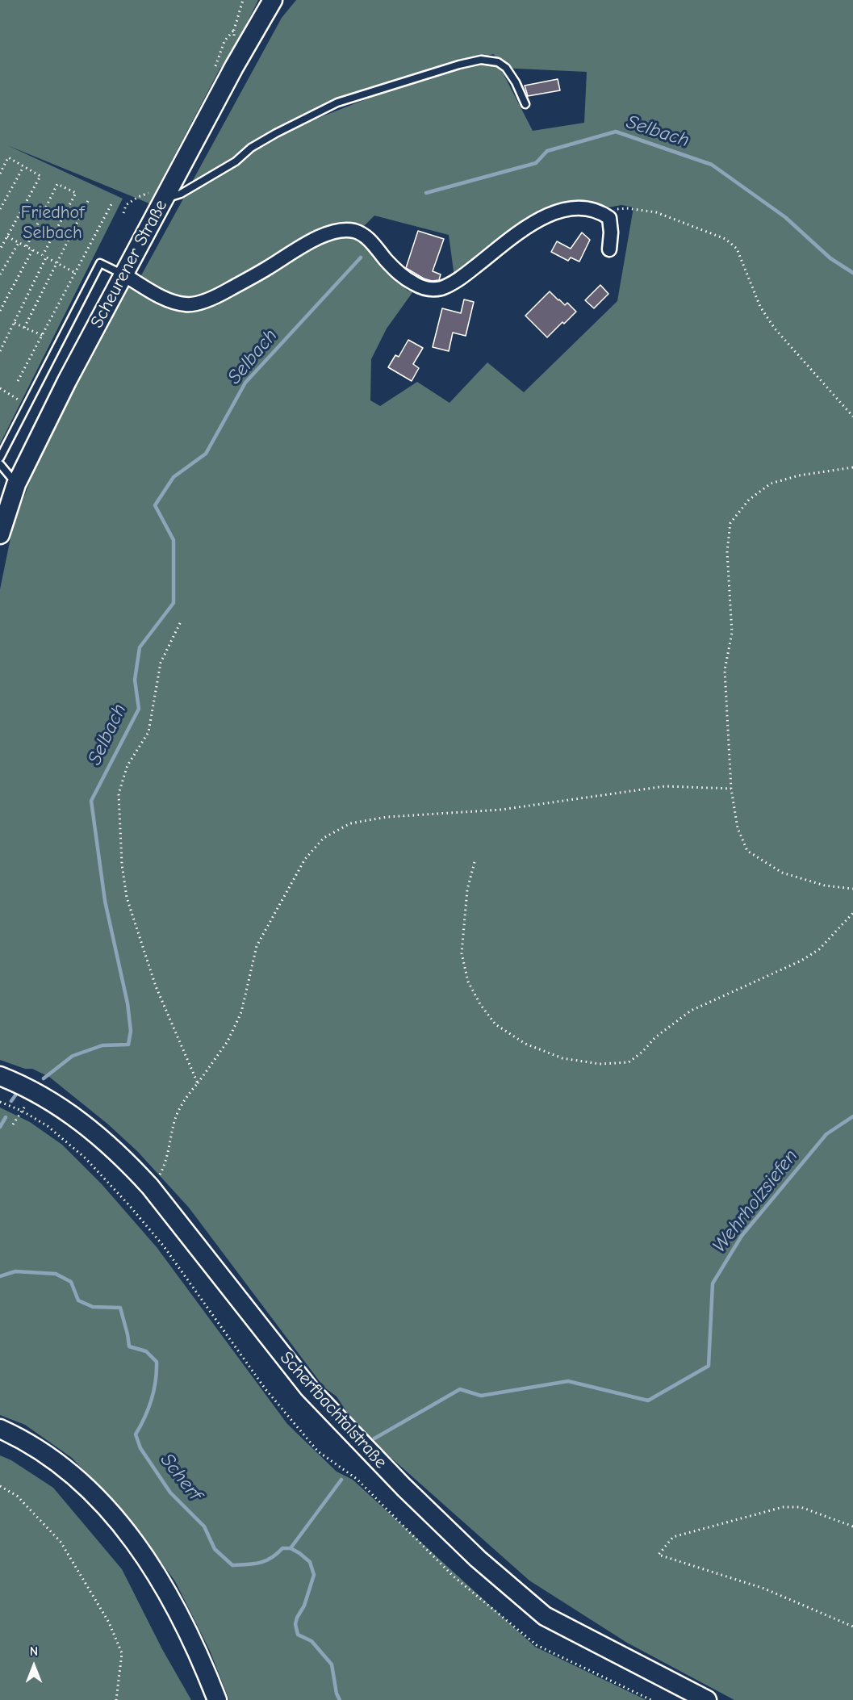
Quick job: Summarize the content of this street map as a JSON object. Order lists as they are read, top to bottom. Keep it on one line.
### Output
{"streets":{"main road":["Scheurener Straße","Scherfbachtalstraße"]},"water":["Selbach","Wehrholzsiefen","Scherf"],"parks":["Friedhof Selbach"],"north":"top"}
